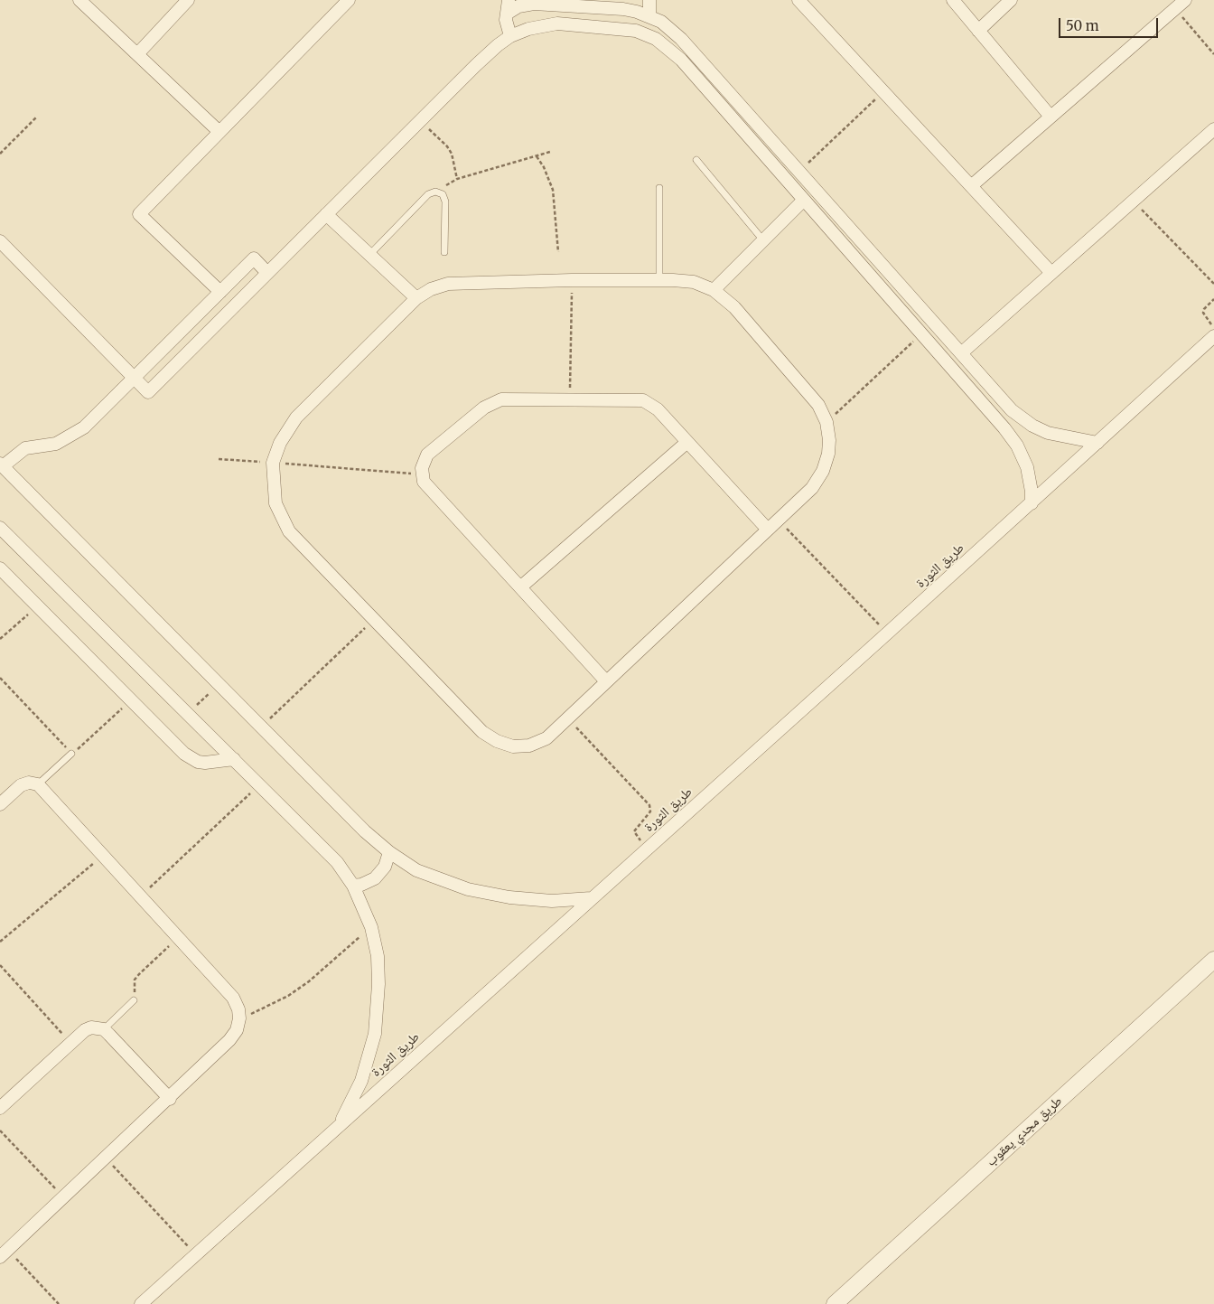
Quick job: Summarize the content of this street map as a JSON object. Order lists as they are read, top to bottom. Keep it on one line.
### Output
{"streets":{"street":["طريق الثورة","طريق مجدي يعقوب"]},"scale_bar":"50 m"}
